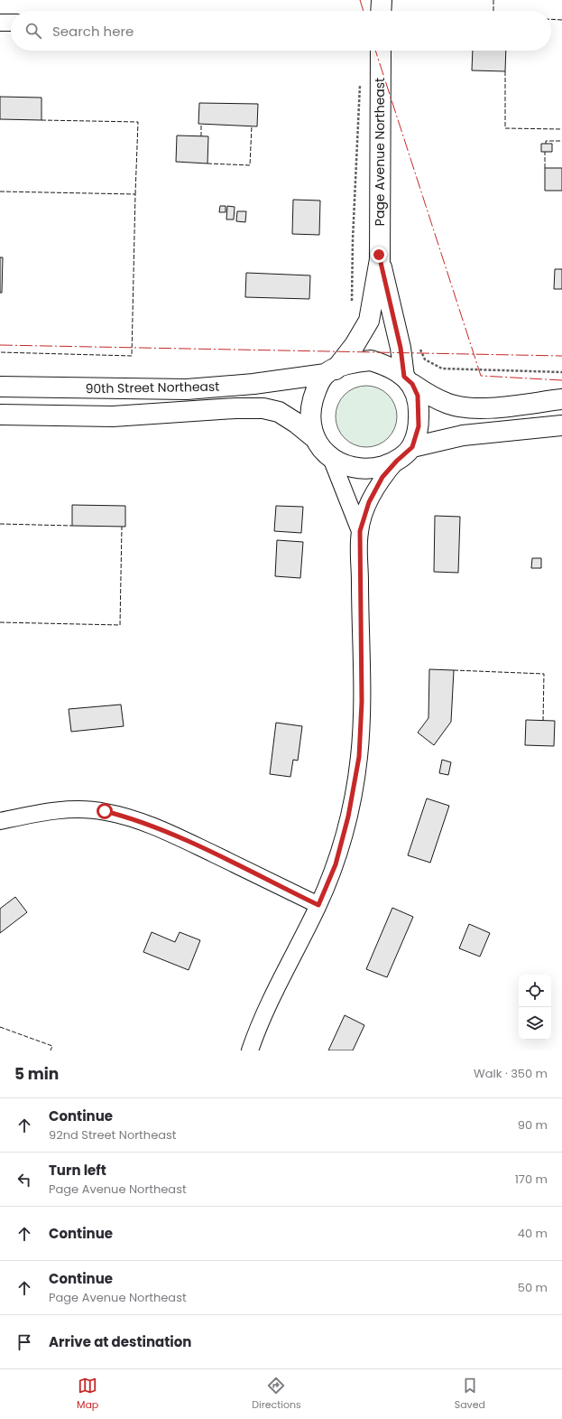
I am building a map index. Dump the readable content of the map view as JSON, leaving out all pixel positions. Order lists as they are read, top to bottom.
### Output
{
  "streets": {
    "main road": ["Page Avenue Northeast", "90th Street Northeast"]
  },
  "crossings": [
    ["Page Avenue Northeast", "90th Street Northeast"]
  ],
  "page": {
    "search": "Search here",
    "heading": ["5 min", "Walk · 350 m"],
    "list": [
      ["Continue", "92nd Street Northeast", "90 m"],
      ["Turn left", "Page Avenue Northeast", "170 m"],
      ["Continue", "40 m"],
      ["Continue", "Page Avenue Northeast", "50 m"],
      "Arrive at destination"
    ],
    "nav": ["Map", "Directions", "Saved"]
  }
}
